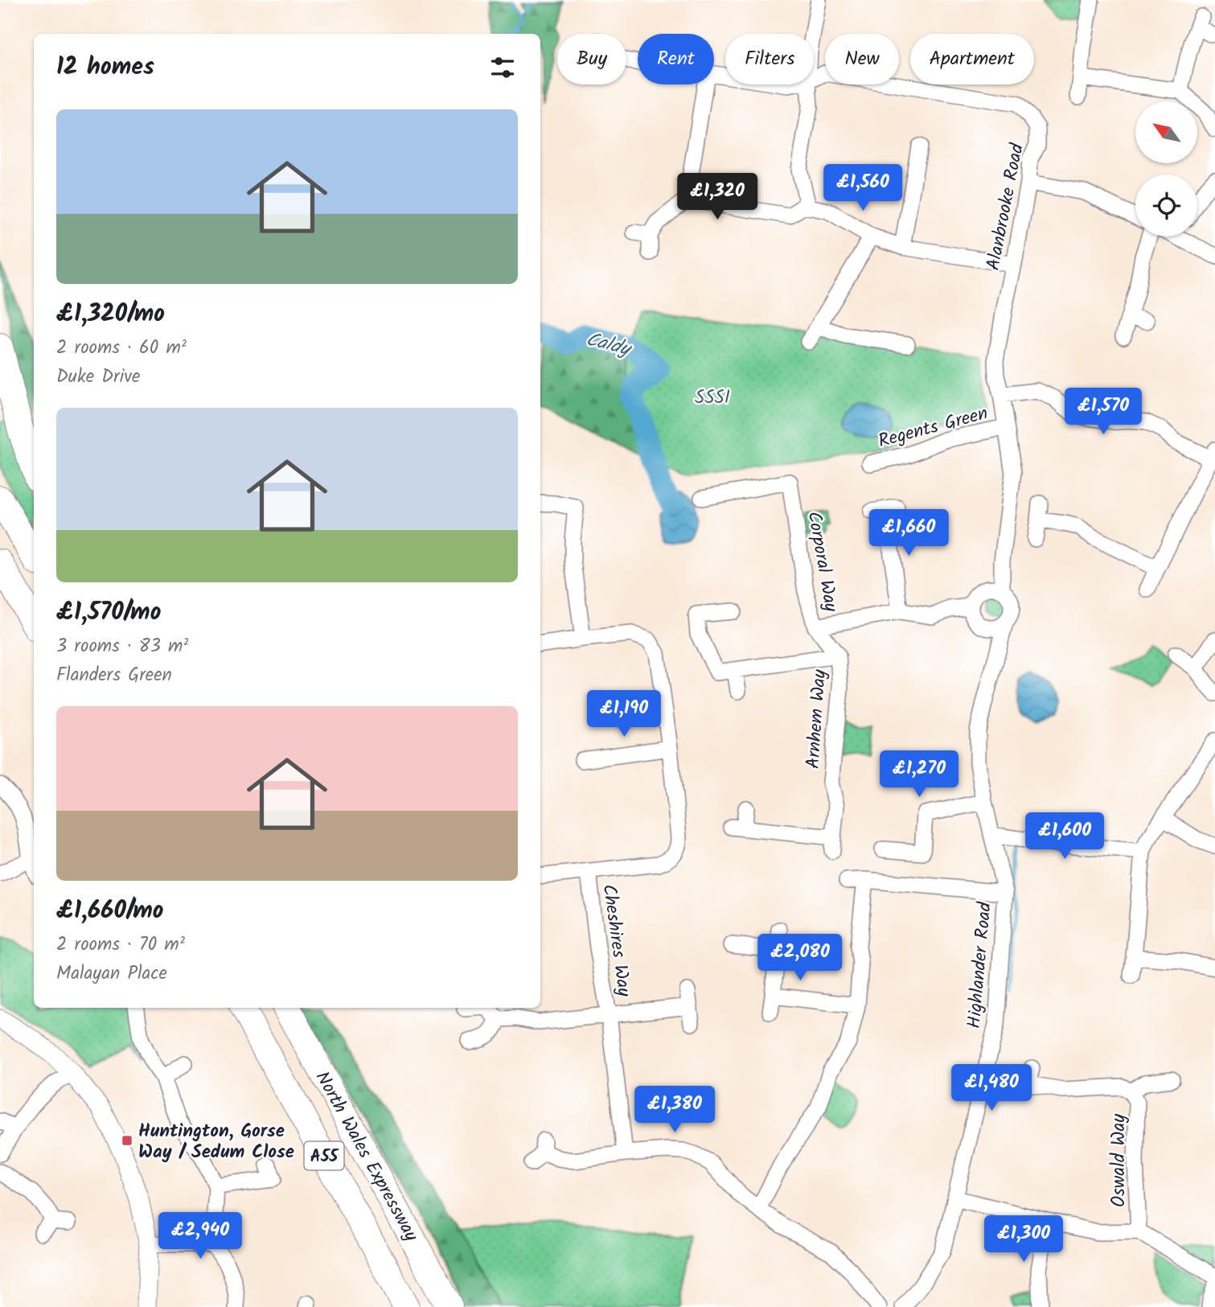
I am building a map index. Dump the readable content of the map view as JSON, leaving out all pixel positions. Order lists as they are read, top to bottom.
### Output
{
  "streets": {
    "highway": ["A55", "North Wales Expressway"],
    "street": [
      "Alanbrooke Road",
      "Regents Green",
      "Corporal Way",
      "Arnhem Way",
      "Cheshires Way",
      "Highlander Road",
      "Oswald Way"
    ]
  },
  "crossings": [
    ["Alanbrooke Road", "Regents Green"],
    ["Alanbrooke Road", "Highlander Road"],
    ["Corporal Way", "Arnhem Way"]
  ],
  "water": ["Caldy"],
  "parks": ["SSSI"],
  "places": {
    "transit": ["Huntington, Gorse Way / Sedum Close"]
  },
  "north": "top left",
  "page": {
    "chip": [
      "Buy",
      "Rent",
      "Filters",
      "New",
      "Apartment"
    ],
    "heading": "12 homes",
    "list": [
      {
        "name": "£1,320/mo",
        "note": "2 rooms · 60 m² · Duke Drive"
      },
      {
        "name": "£1,570/mo",
        "note": "3 rooms · 83 m² · Flanders Green"
      },
      {
        "name": "£1,660/mo",
        "note": "2 rooms · 70 m² · Malayan Place"
      }
    ],
    "price": [
      "£1,560",
      "£1,320",
      "£1,570",
      "£1,660",
      "£1,190",
      "£1,270",
      "£1,600",
      "£2,080",
      "£1,480",
      "£1,380",
      "£2,940",
      "£1,300"
    ]
  }
}
